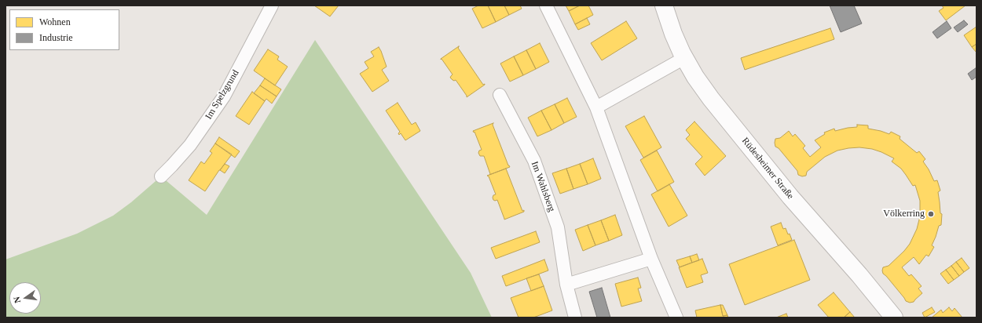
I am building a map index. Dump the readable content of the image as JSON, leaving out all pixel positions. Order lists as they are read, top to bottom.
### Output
{
  "streets": {
    "street": ["Im Spelzgrund", "Rüdesheimer Straße", "Im Wahlsberg"]
  },
  "places": ["Völkerring"],
  "legend": ["Wohnen", "Industrie"],
  "north": "left"
}
